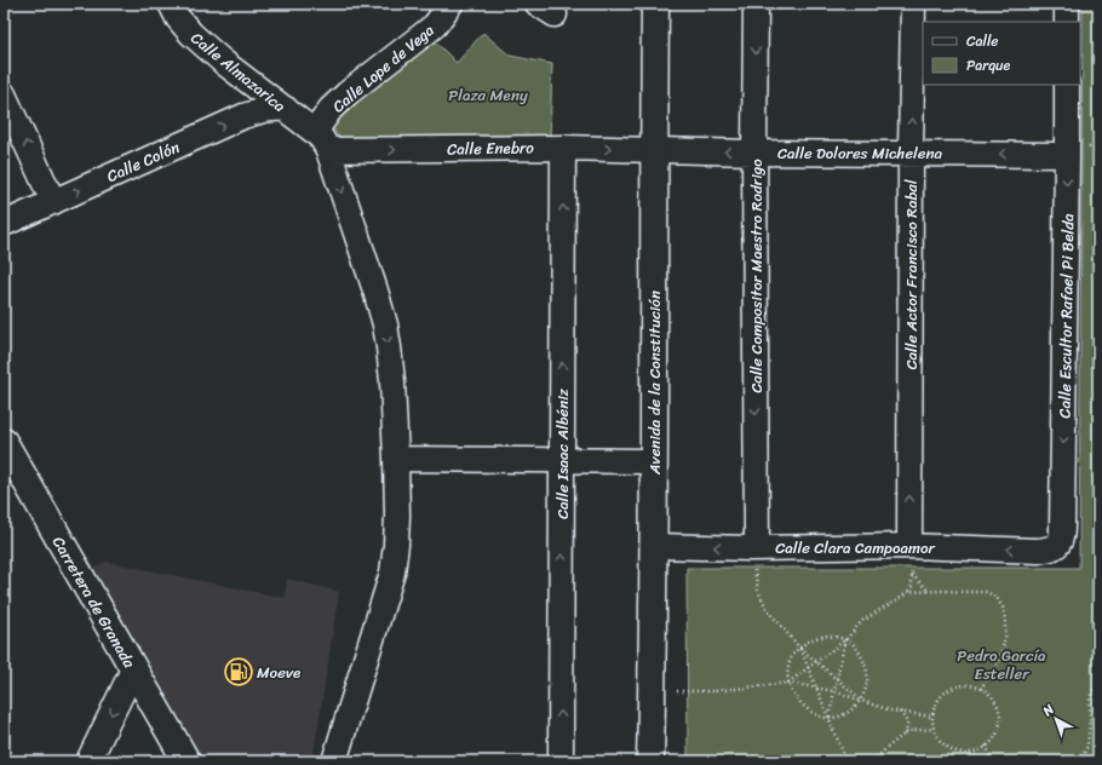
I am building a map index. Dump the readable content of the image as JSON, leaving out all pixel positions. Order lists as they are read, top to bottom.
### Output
{
  "streets": {
    "street": [
      "Calle Lope de Vega",
      "Calle Almazarica",
      "Calle Enebro",
      "Calle Dolores Michelena",
      "Calle Colón",
      "Calle Actor Francisco Rabal",
      "Calle Compositor Maestro Rodrigo",
      "Calle Escultor Rafael Pi Belda",
      "Avenida de la Constitución",
      "Calle Isaac Albéniz",
      "Calle Clara Campoamor",
      "Carretera de Granada"
    ]
  },
  "crossings": [
    ["Calle Lope de Vega", "Calle Almazarica"],
    ["Calle Lope de Vega", "Calle Enebro"],
    ["Calle Almazarica", "Calle Enebro"],
    ["Calle Almazarica", "Calle Colón"],
    ["Calle Enebro", "Calle Dolores Michelena"],
    ["Calle Enebro", "Avenida de la Constitución"],
    ["Calle Enebro", "Calle Isaac Albéniz"],
    ["Calle Dolores Michelena", "Calle Actor Francisco Rabal"],
    ["Calle Dolores Michelena", "Calle Compositor Maestro Rodrigo"],
    ["Calle Dolores Michelena", "Calle Escultor Rafael Pi Belda"],
    ["Calle Dolores Michelena", "Avenida de la Constitución"],
    ["Calle Actor Francisco Rabal", "Calle Clara Campoamor"],
    ["Calle Compositor Maestro Rodrigo", "Calle Clara Campoamor"],
    ["Calle Escultor Rafael Pi Belda", "Calle Clara Campoamor"],
    ["Avenida de la Constitución", "Calle Clara Campoamor"]
  ],
  "one_way": [
    "Calle Enebro",
    "Calle Dolores Michelena",
    "Calle Colón",
    "Calle Actor Francisco Rabal",
    "Calle Compositor Maestro Rodrigo",
    "Calle Escultor Rafael Pi Belda",
    "Calle Clara Campoamor"
  ],
  "parks": ["Plaza Meny", "Pedro García Esteller"],
  "places": {
    "fuel station": ["Moeve"]
  },
  "legend": ["Calle", "Parque"],
  "north": "top left"
}
